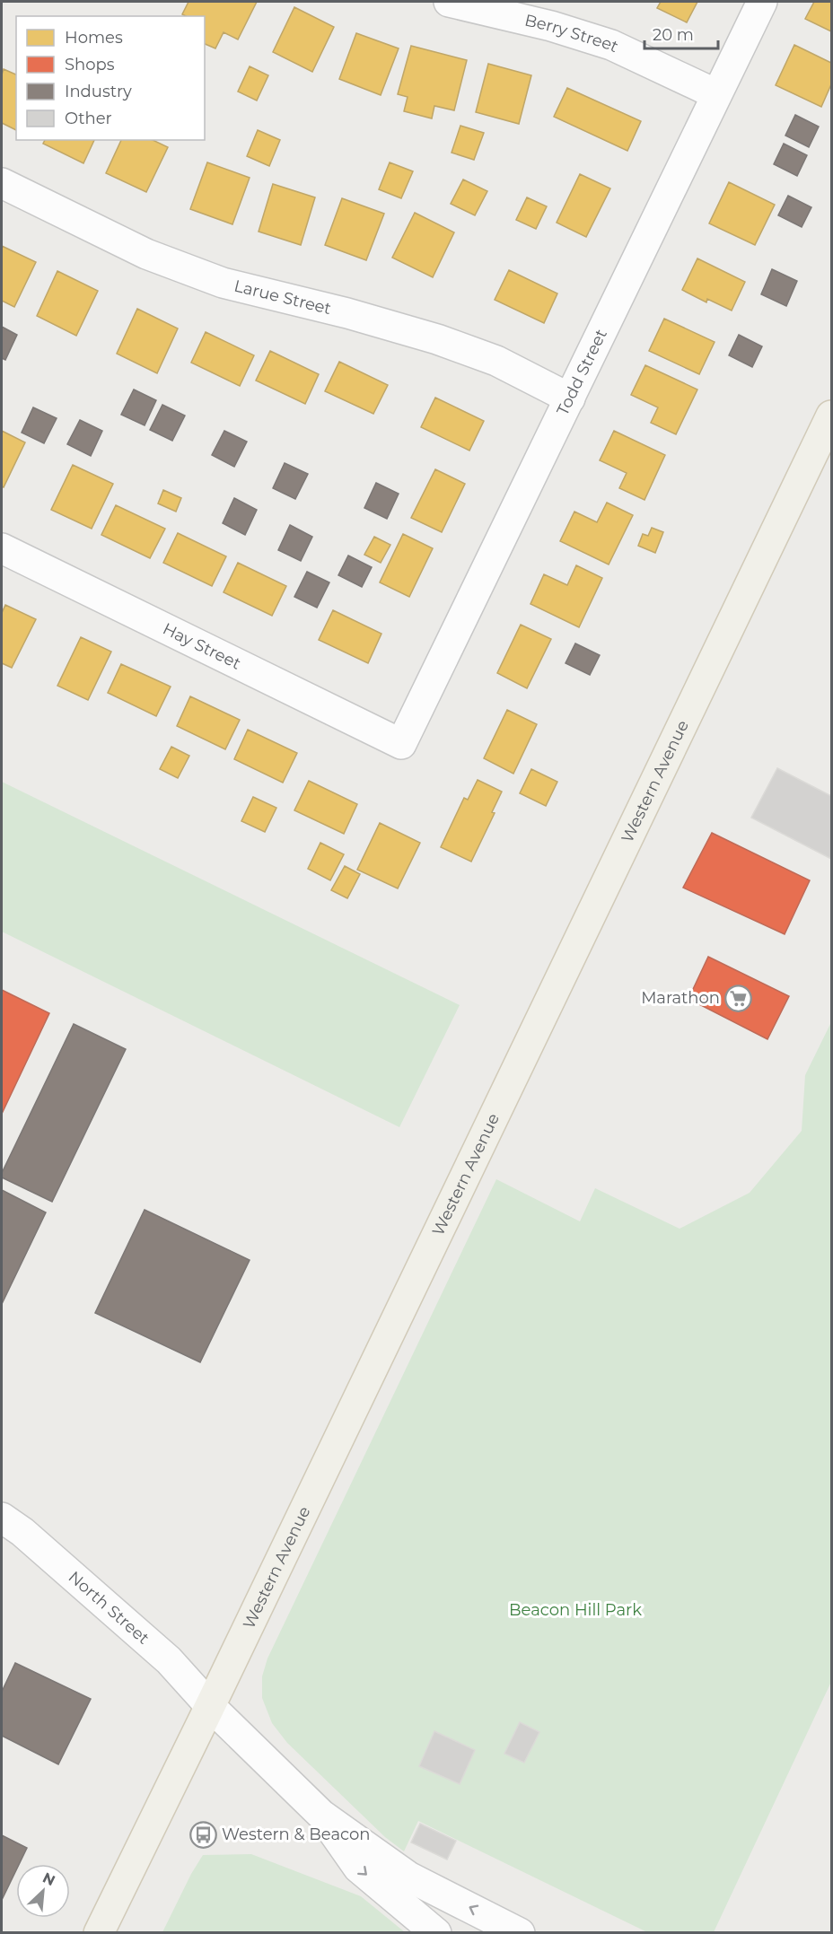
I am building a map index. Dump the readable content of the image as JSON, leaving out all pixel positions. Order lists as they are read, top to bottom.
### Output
{
  "streets": {
    "main road": ["Western Avenue"],
    "street": [
      "Berry Street",
      "Larue Street",
      "Todd Street",
      "Hay Street",
      "North Street"
    ]
  },
  "crossings": [
    ["Berry Street", "Todd Street"],
    ["Larue Street", "Todd Street"],
    ["Todd Street", "Hay Street"],
    ["Western Avenue", "North Street"]
  ],
  "parks": ["Beacon Hill Park"],
  "places": {
    "supermarket": ["Marathon"],
    "bus stop": ["Western & Beacon"]
  },
  "legend": [
    "Homes",
    "Shops",
    "Industry",
    "Other"
  ],
  "scale_bar": "20 m",
  "north": "top right"
}
